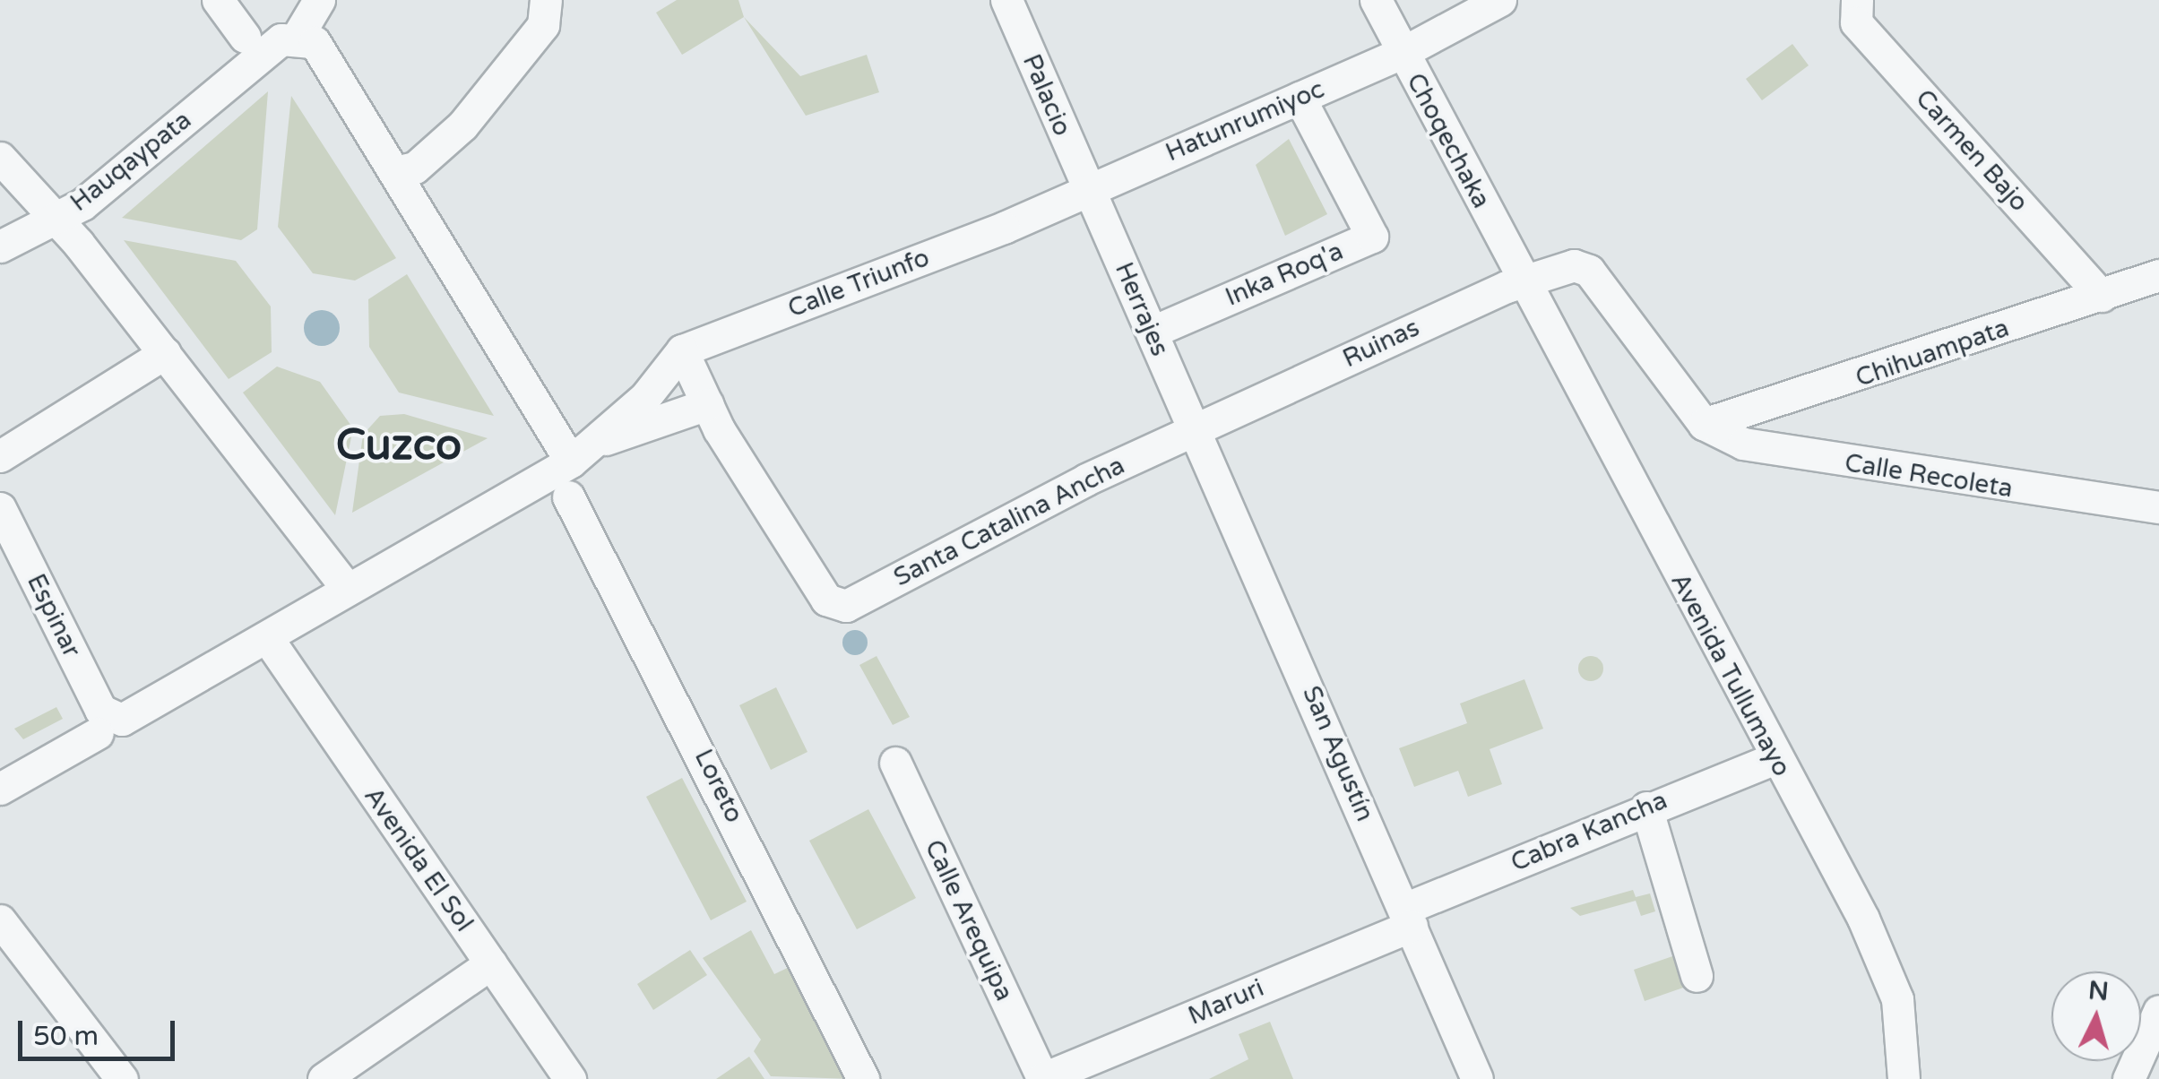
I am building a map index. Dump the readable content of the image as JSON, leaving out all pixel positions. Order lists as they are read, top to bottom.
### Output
{
  "streets": {
    "street": [
      "Palacio",
      "Hatunrumiyoc",
      "Choqechaka",
      "Carmen Bajo",
      "Hauqaypata",
      "Inka Roq'a",
      "Calle Triunfo",
      "Herrajes",
      "Ruinas",
      "Chihuampata",
      "Calle Recoleta",
      "Santa Catalina Ancha",
      "Espinar",
      "Avenida Tullumayo",
      "San Agustín",
      "Loreto",
      "Cabra Kancha",
      "Avenida El Sol",
      "Calle Arequipa",
      "Maruri"
    ]
  },
  "crossings": [
    ["Palacio", "Hatunrumiyoc"],
    ["Palacio", "Calle Triunfo"],
    ["Palacio", "Herrajes"],
    ["Hatunrumiyoc", "Choqechaka"],
    ["Hatunrumiyoc", "Inka Roq'a"],
    ["Hatunrumiyoc", "Calle Triunfo"],
    ["Hatunrumiyoc", "Herrajes"],
    ["Choqechaka", "Ruinas"],
    ["Choqechaka", "Avenida Tullumayo"],
    ["Carmen Bajo", "Chihuampata"],
    ["Inka Roq'a", "Herrajes"],
    ["Calle Triunfo", "Herrajes"],
    ["Herrajes", "Ruinas"],
    ["Herrajes", "Santa Catalina Ancha"],
    ["Herrajes", "San Agustín"],
    ["Ruinas", "Chihuampata"],
    ["Ruinas", "Calle Recoleta"],
    ["Ruinas", "Santa Catalina Ancha"],
    ["Ruinas", "Avenida Tullumayo"],
    ["Ruinas", "San Agustín"],
    ["Chihuampata", "Calle Recoleta"],
    ["Santa Catalina Ancha", "San Agustín"],
    ["Avenida Tullumayo", "Cabra Kancha"],
    ["San Agustín", "Cabra Kancha"],
    ["San Agustín", "Maruri"],
    ["Cabra Kancha", "Maruri"],
    ["Calle Arequipa", "Maruri"]
  ],
  "districts": ["Cuzco"],
  "scale_bar": "50 m",
  "north": "top"
}
